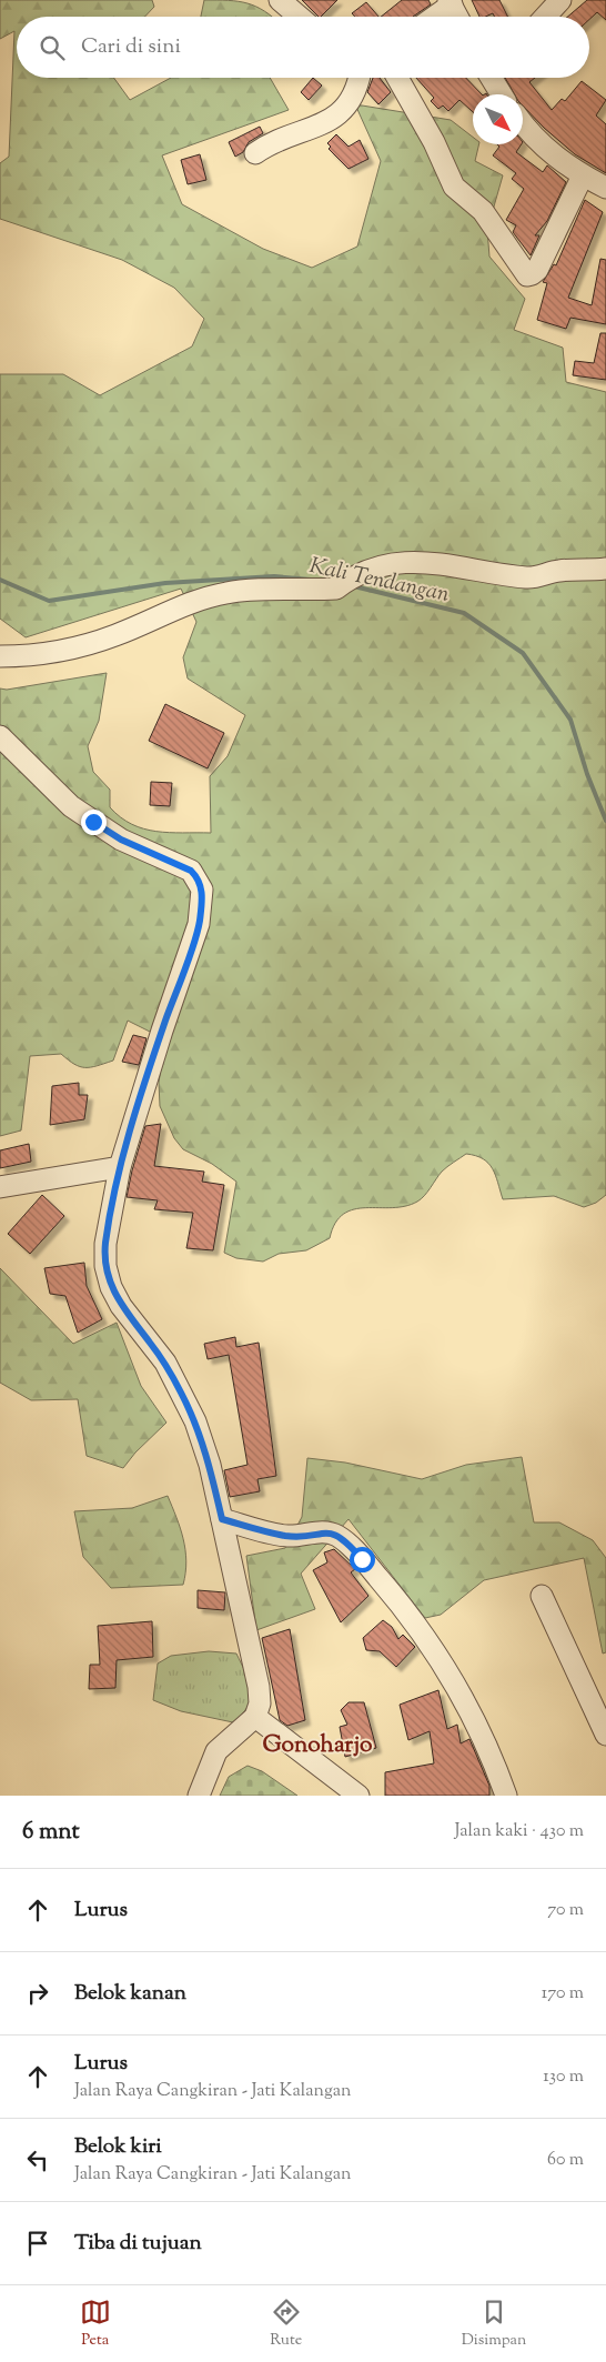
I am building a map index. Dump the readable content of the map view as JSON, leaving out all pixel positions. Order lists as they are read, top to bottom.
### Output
{
  "districts": ["Gonoharjo"],
  "water": ["Kali Tendangan"],
  "north": "bottom right",
  "page": {
    "search": "Cari di sini",
    "heading": ["6 mnt", "Jalan kaki · 430 m"],
    "list": [
      ["Lurus", "70 m"],
      ["Belok kanan", "170 m"],
      ["Lurus", "Jalan Raya Cangkiran - Jati Kalangan", "130 m"],
      ["Belok kiri", "Jalan Raya Cangkiran - Jati Kalangan", "60 m"],
      "Tiba di tujuan"
    ],
    "nav": ["Peta", "Rute", "Disimpan"]
  }
}
